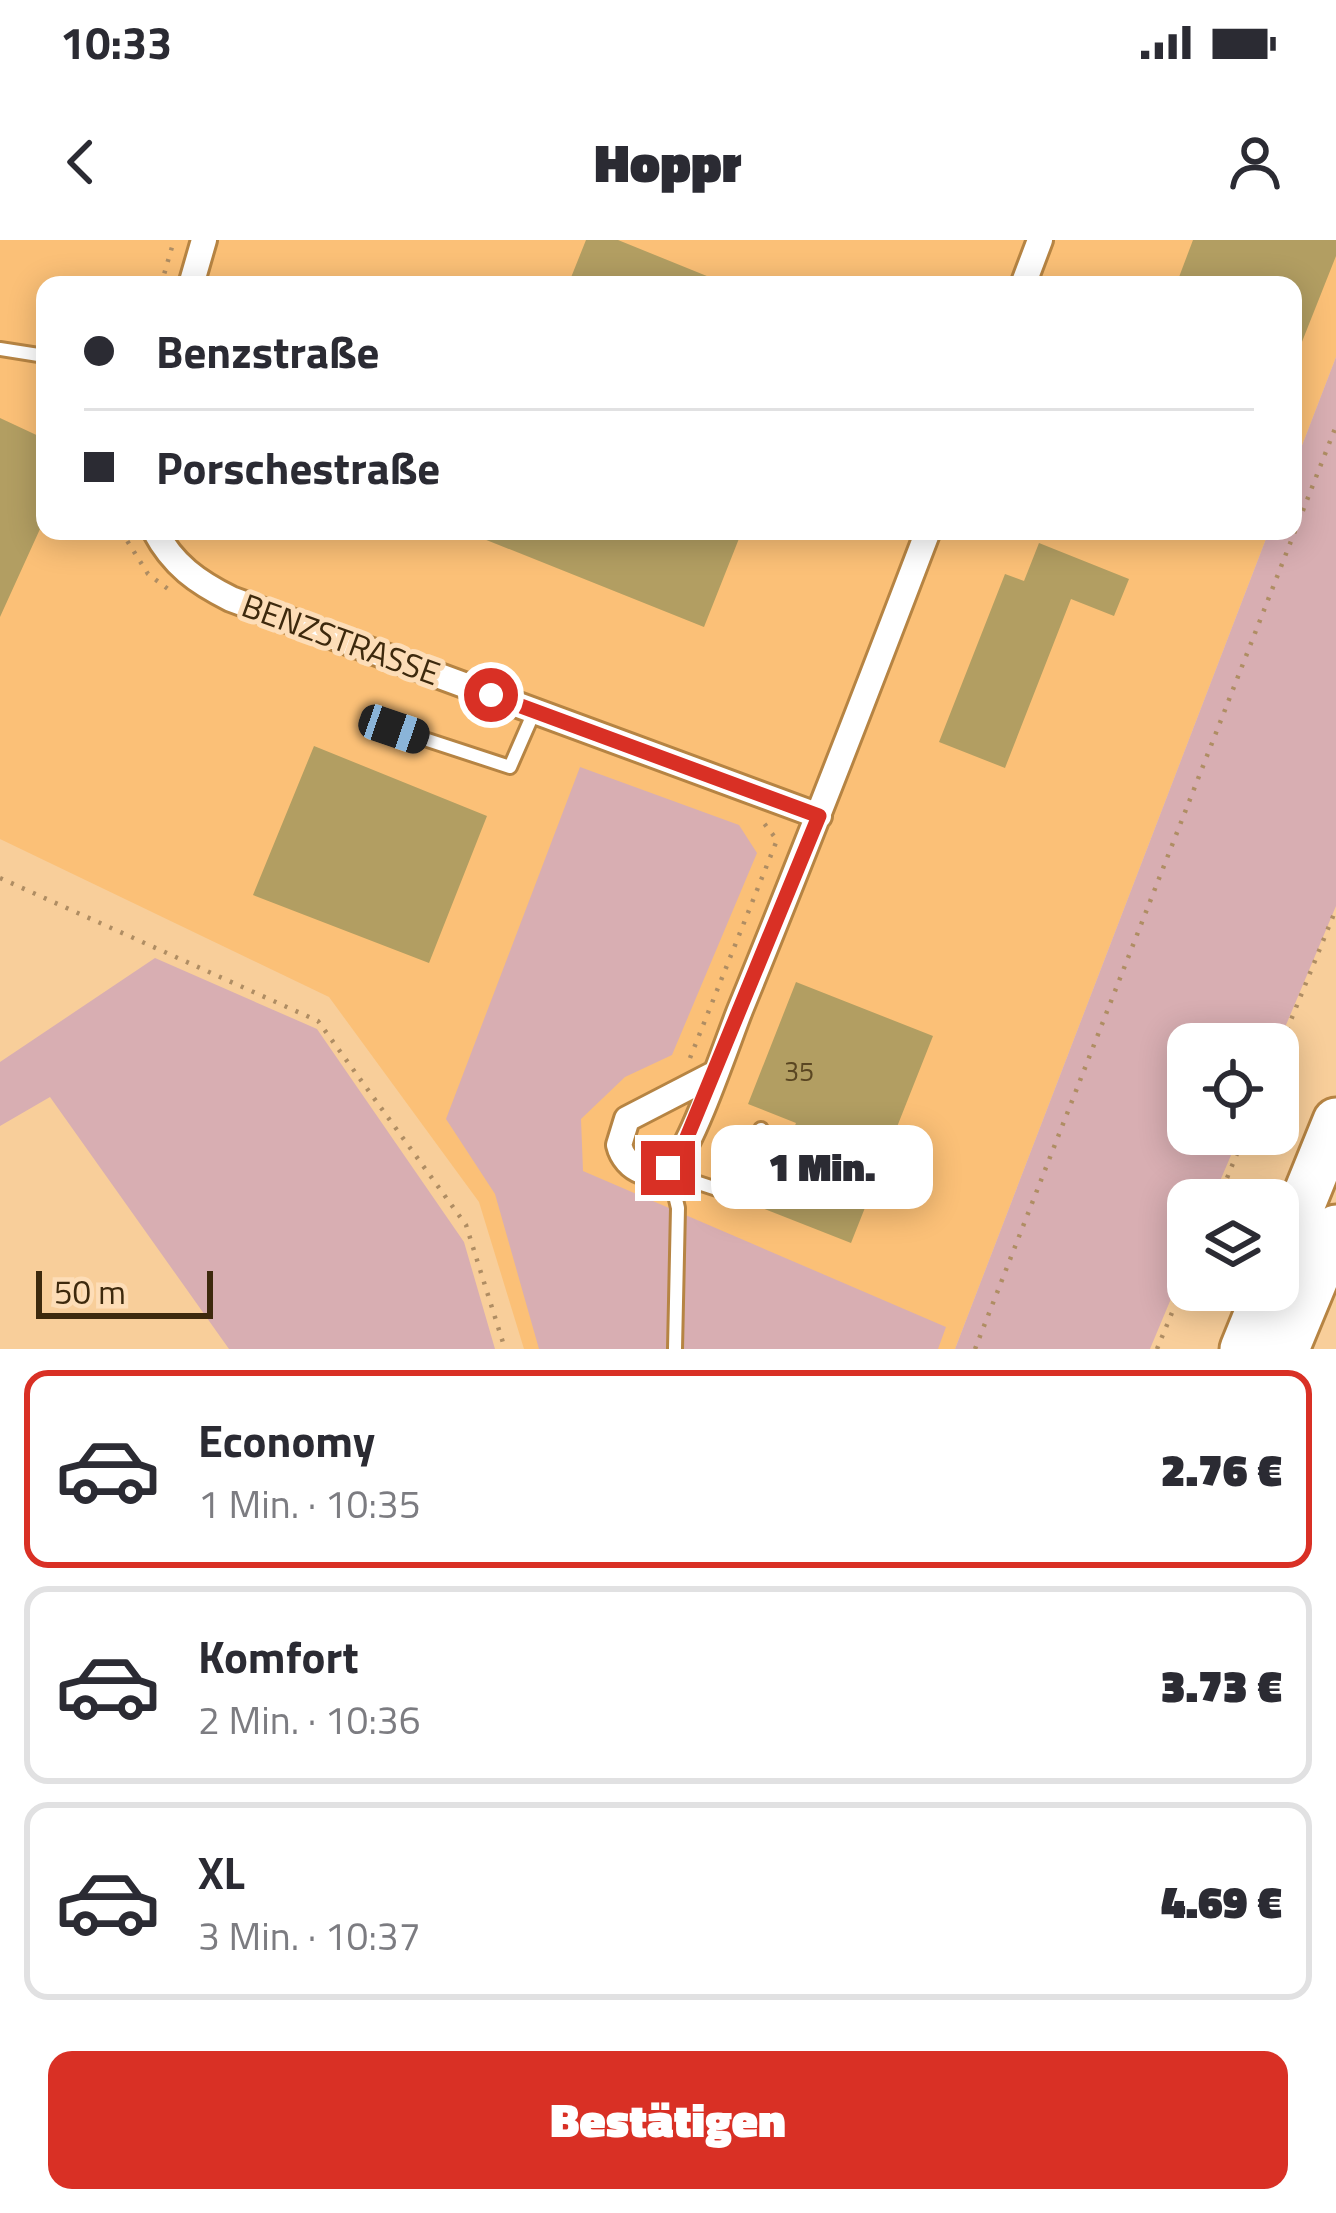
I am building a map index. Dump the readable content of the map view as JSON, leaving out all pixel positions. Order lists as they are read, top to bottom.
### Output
{
  "streets": {
    "street": ["BENZSTRASSE"]
  },
  "house_numbers": ["35"],
  "scale_bar": "50 m",
  "page": {
    "status": "10:33",
    "header": "Hoppr",
    "banner": ["Benzstraße", "Porschestraße"],
    "bubble": "1 Min.",
    "scale": "50 m",
    "list": [
      {
        "name": "Economy",
        "note": "1 Min. · 10:35",
        "value": "2.76 €"
      },
      {
        "name": "Komfort",
        "note": "2 Min. · 10:36",
        "value": "3.73 €"
      },
      {
        "name": "XL",
        "note": "3 Min. · 10:37",
        "value": "4.69 €"
      }
    ],
    "buttons": "Bestätigen"
  }
}
